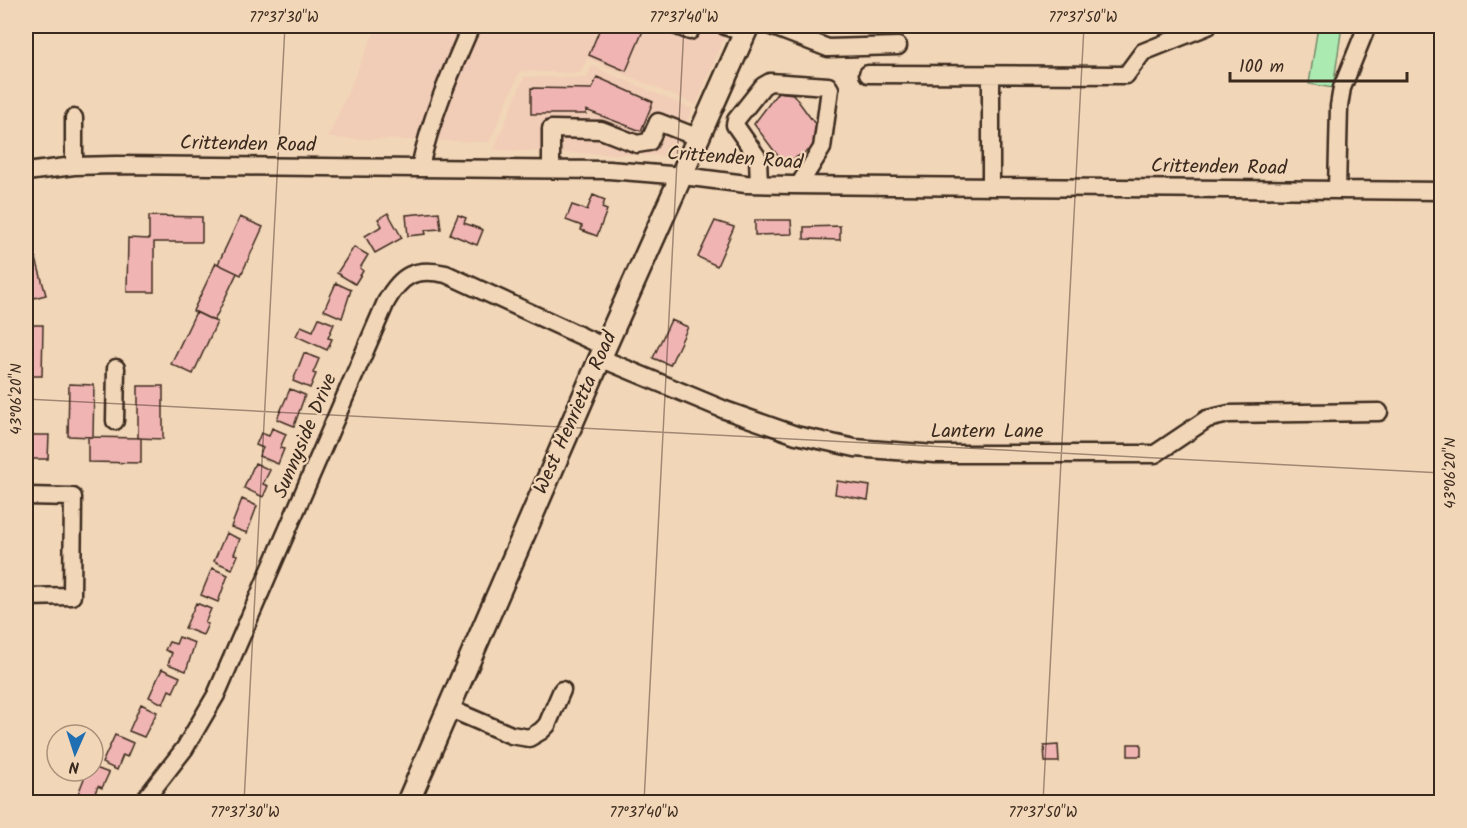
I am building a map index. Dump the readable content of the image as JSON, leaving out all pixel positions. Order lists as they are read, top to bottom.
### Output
{
  "streets": {
    "main road": ["West Henrietta Road"],
    "street": ["Crittenden Road", "Lantern Lane", "Sunnyside Drive"]
  },
  "crossings": [
    ["Crittenden Road", "West Henrietta Road"],
    ["West Henrietta Road", "Lantern Lane"],
    ["West Henrietta Road", "Sunnyside Drive"],
    ["Lantern Lane", "Sunnyside Drive"]
  ],
  "scale_bar": "100 m",
  "north": "bottom",
  "coordinates": [
    "77°37'30\"W",
    "77°37'40\"W",
    "77°37'50\"W",
    "43°06'20\"N"
  ]
}
